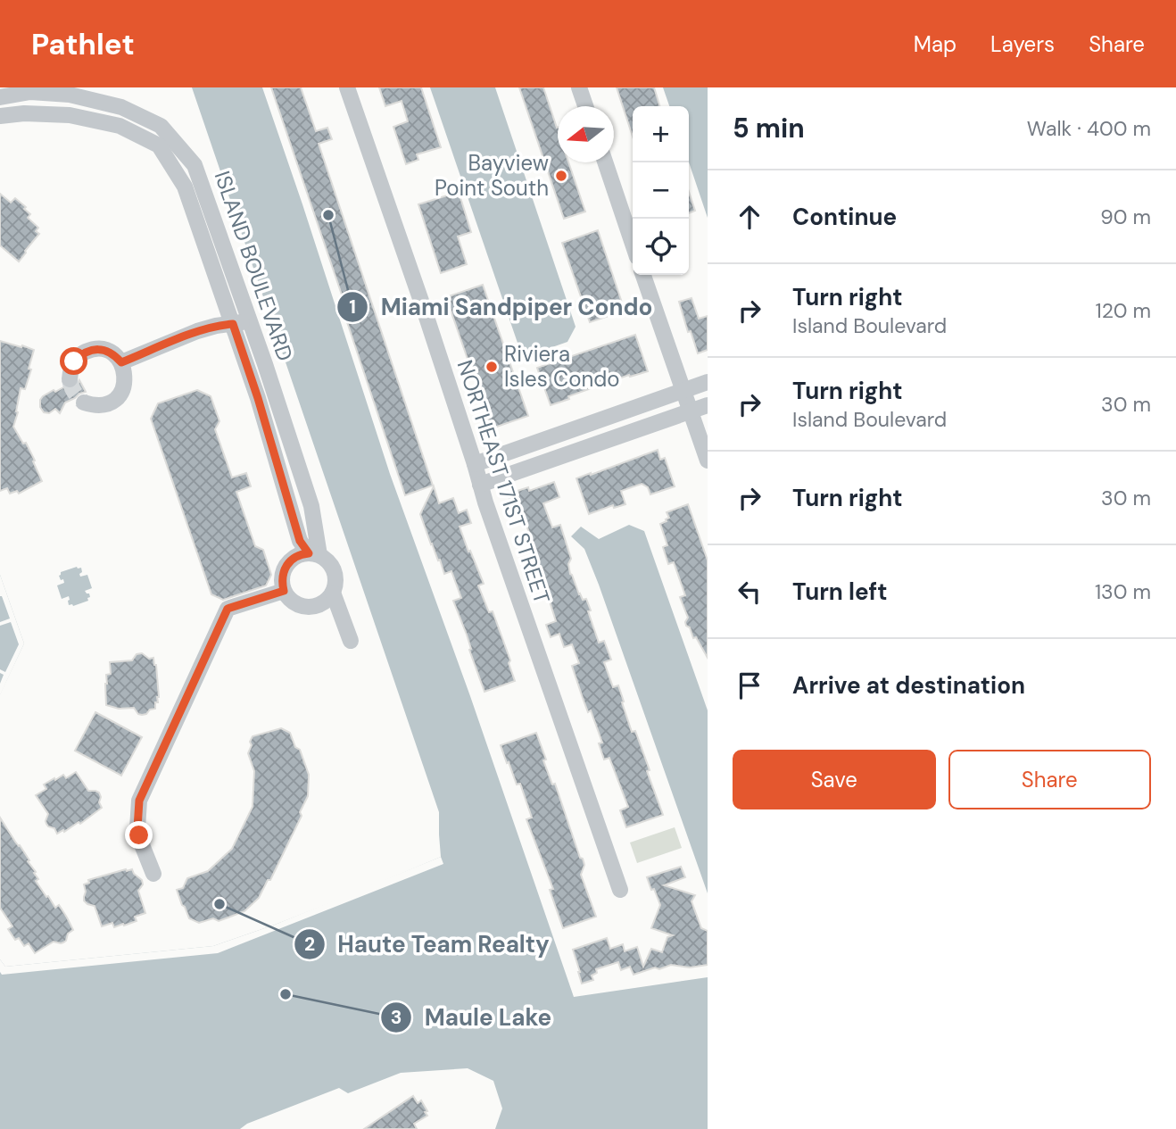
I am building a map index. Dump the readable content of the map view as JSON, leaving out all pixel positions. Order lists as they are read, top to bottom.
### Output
{
  "streets": {
    "street": ["ISLAND BOULEVARD", "NORTHEAST 171ST STREET"]
  },
  "places": [
    "Bayview Point South",
    "Miami Sandpiper Condo",
    "Riviera Isles Condo",
    "Haute Team Realty",
    "Maule Lake"
  ],
  "north": "left",
  "page": {
    "header": "Pathlet",
    "nav": ["Map", "Layers", "Share"],
    "heading": ["5 min", "Walk · 400 m"],
    "map_buttons": ["+", "−"],
    "list": [
      ["Continue", "90 m"],
      ["Turn right", "Island Boulevard", "120 m"],
      ["Turn right", "Island Boulevard", "30 m"],
      ["Turn right", "30 m"],
      ["Turn left", "130 m"],
      "Arrive at destination"
    ],
    "buttons": ["Save", "Share"]
  }
}
